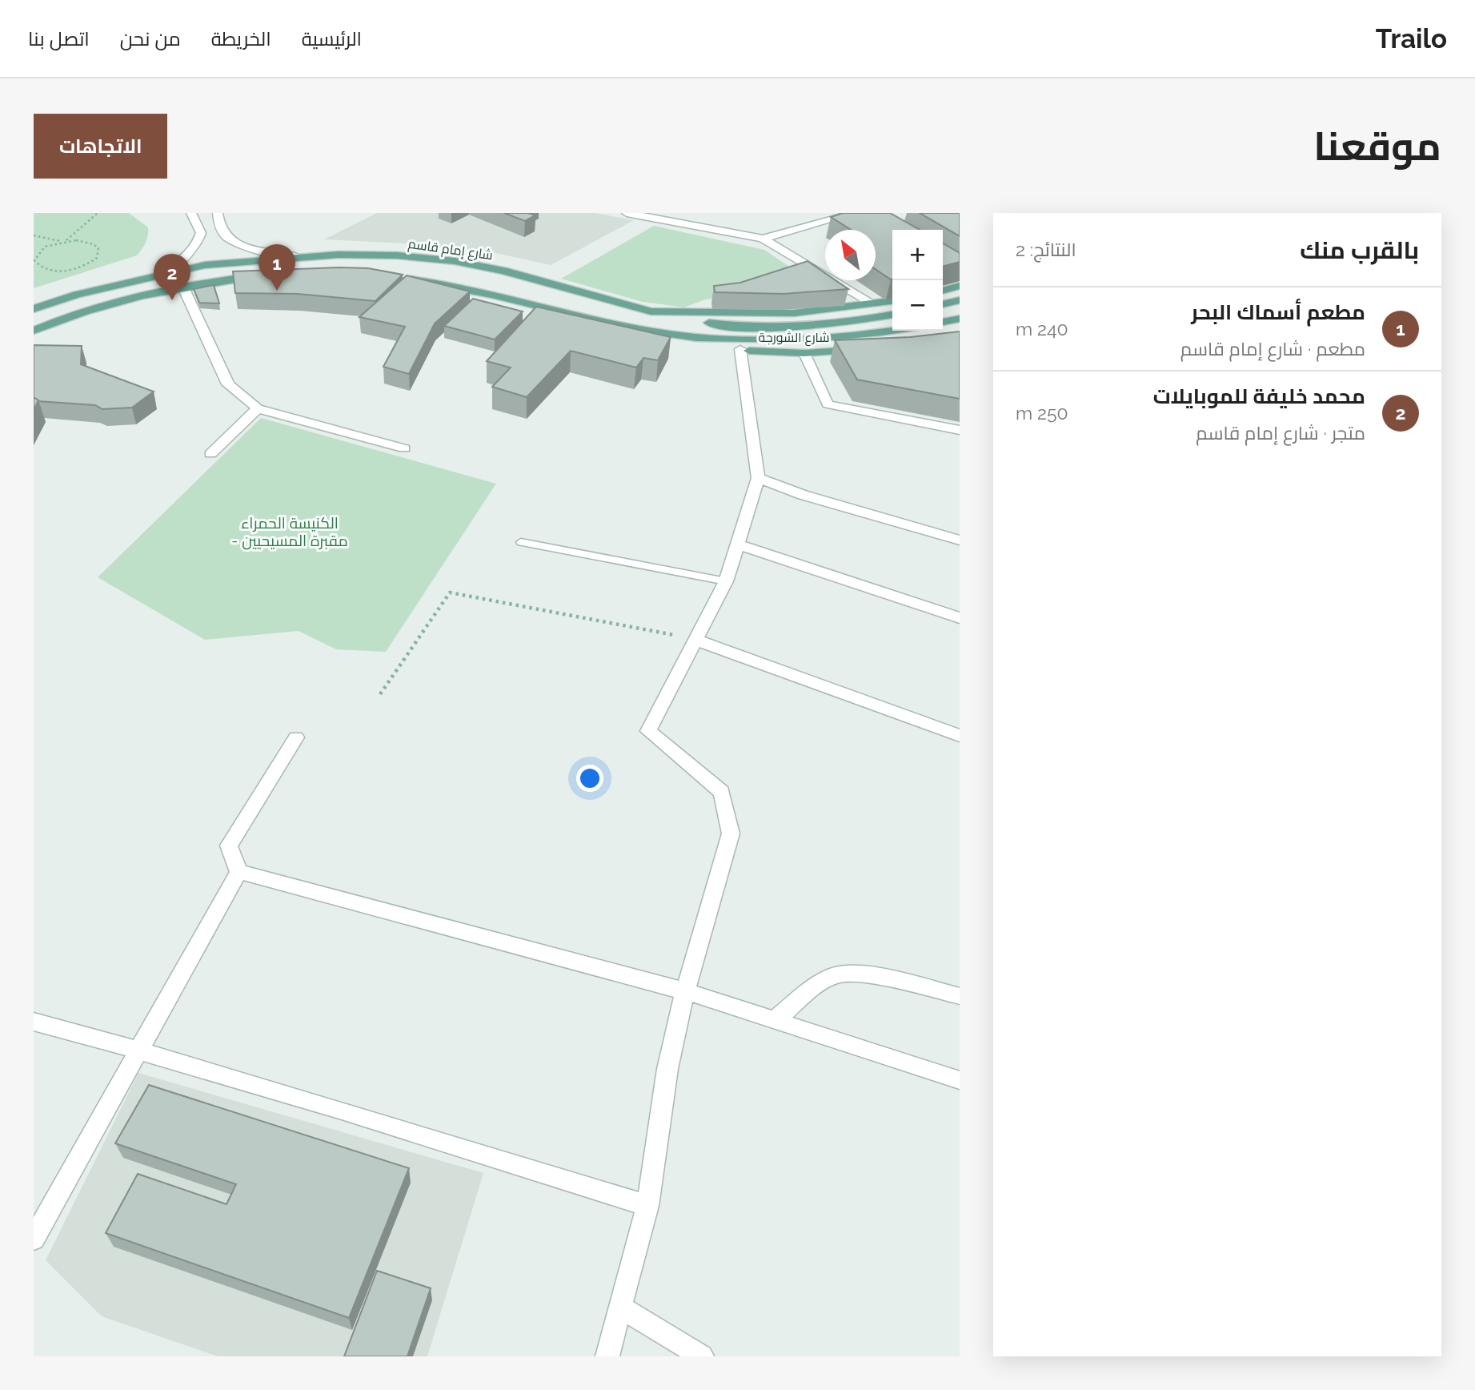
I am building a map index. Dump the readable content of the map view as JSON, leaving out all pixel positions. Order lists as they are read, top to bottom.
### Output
{
  "streets": {
    "main road": ["شارع إمام قاسم", "شارع الشورجة"]
  },
  "parks": ["الكنيسة الحمراء - مقبرة المسيحيين"],
  "north": "top left",
  "page": {
    "header": "Trailo",
    "nav": [
      "الرئيسية",
      "الخريطة",
      "من نحن",
      "اتصل بنا"
    ],
    "title": "موقعنا",
    "buttons": "الاتجاهات",
    "heading": ["بالقرب منك", "النتائج: 2"],
    "map_buttons": ["+", "−"],
    "pins": ["1", "2"],
    "list": [
      {
        "mark": "1",
        "name": "مطعم أسماك البحر",
        "note": "مطعم · شارع إمام قاسم",
        "value": "240 m"
      },
      {
        "mark": "2",
        "name": "محمد خليفة للموبايلات",
        "note": "متجر · شارع إمام قاسم",
        "value": "250 m"
      }
    ]
  }
}
